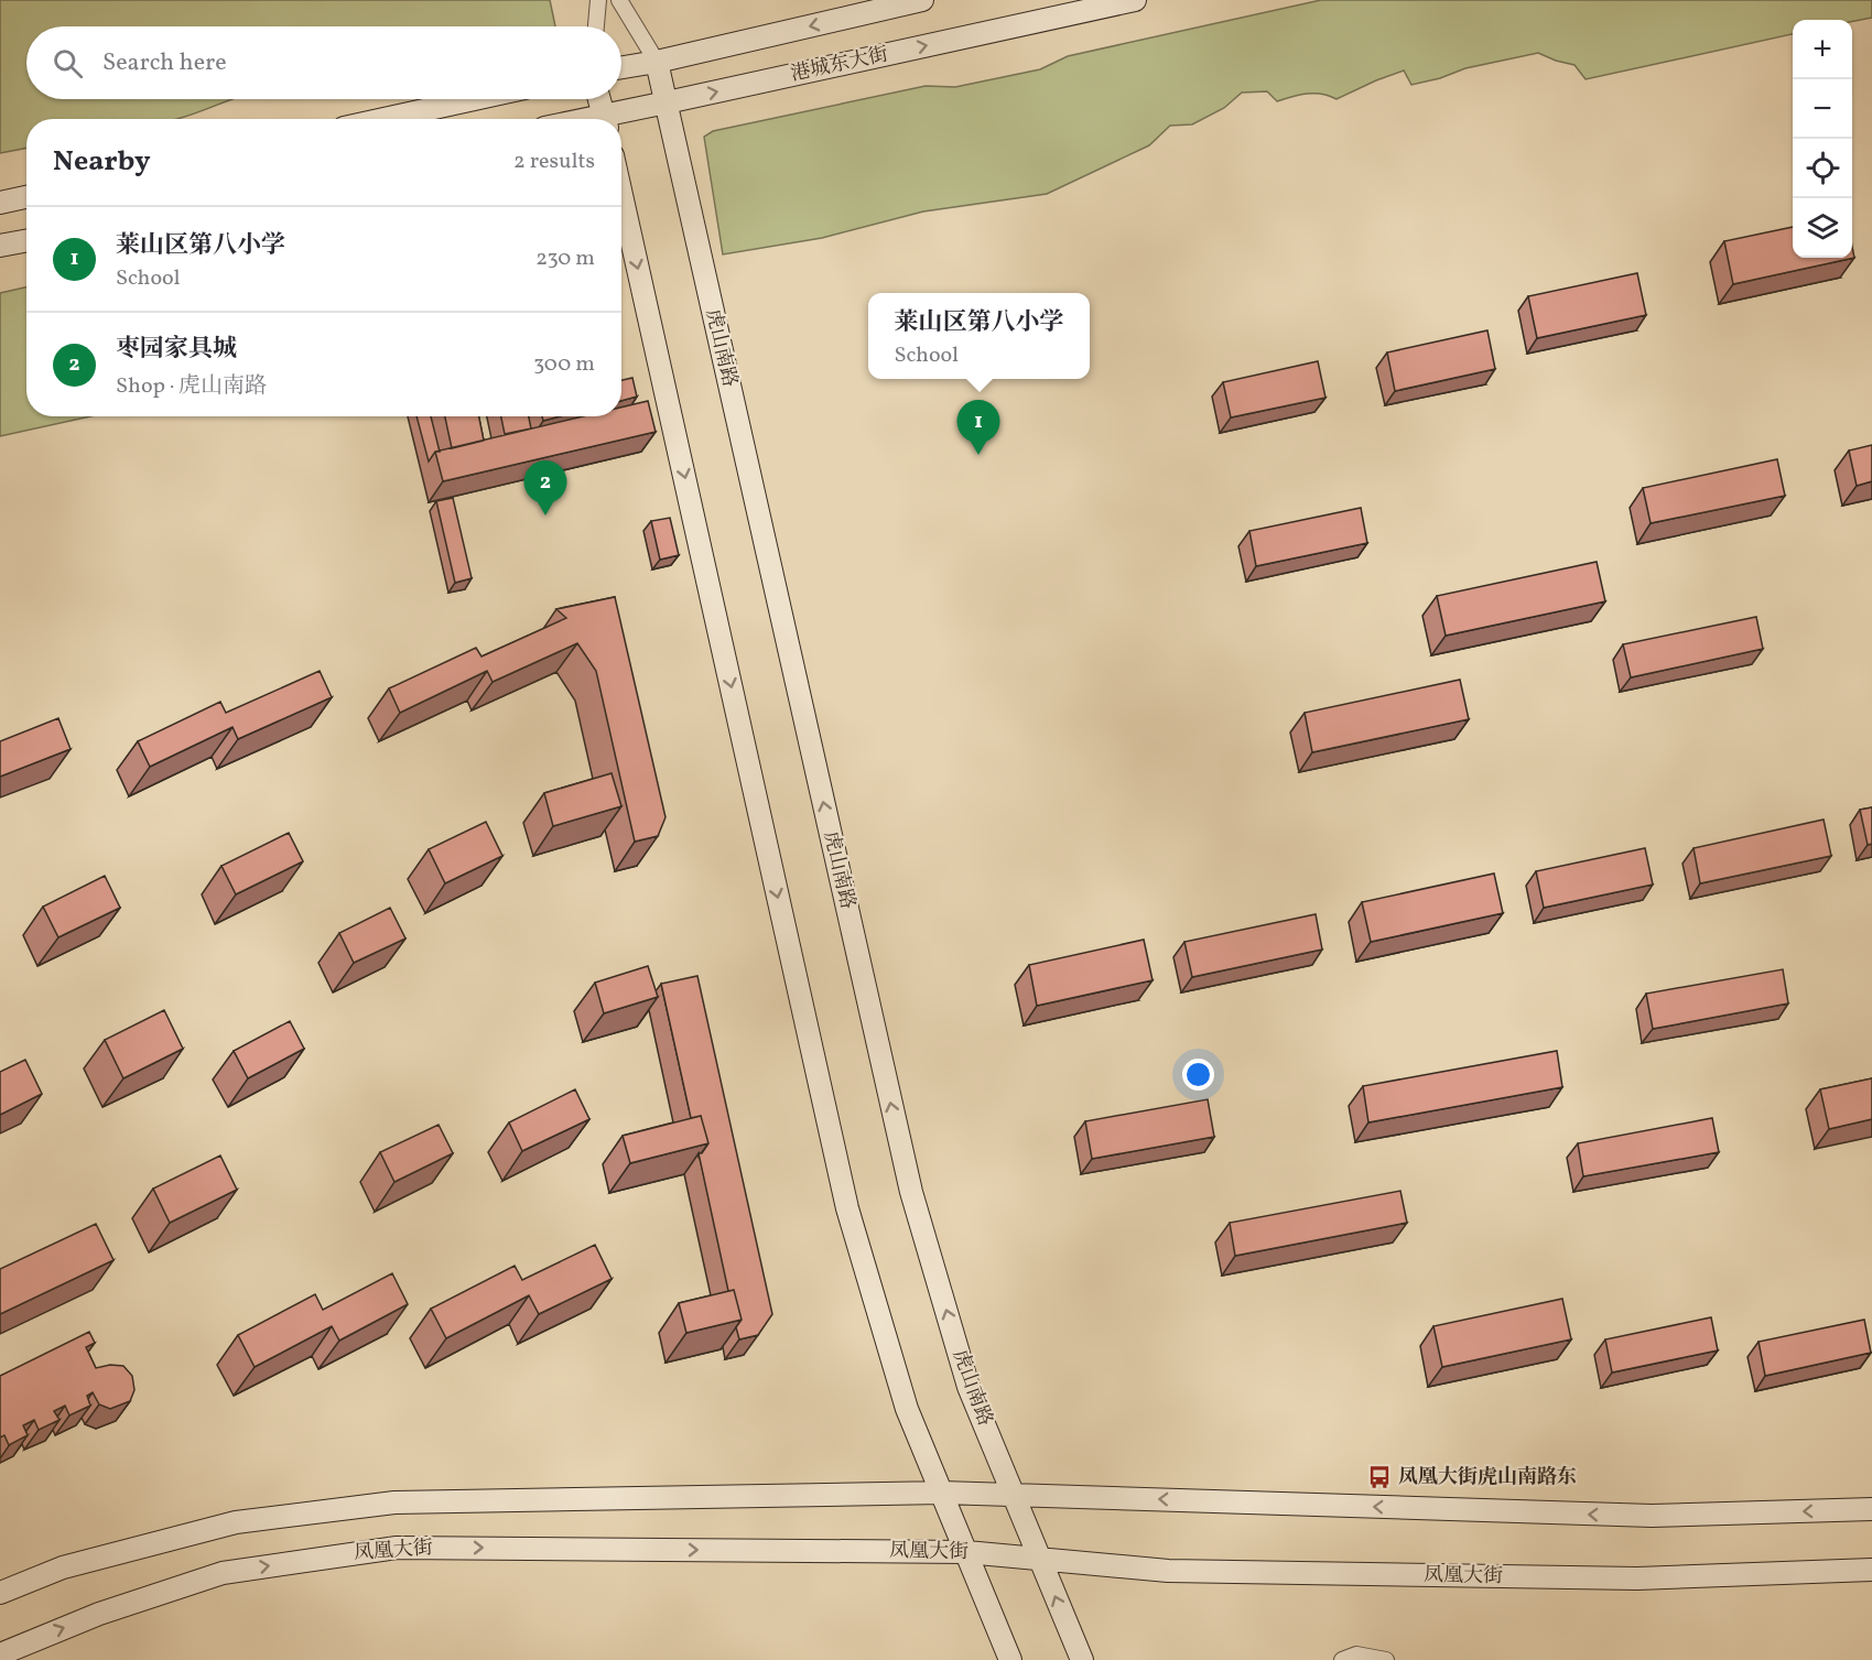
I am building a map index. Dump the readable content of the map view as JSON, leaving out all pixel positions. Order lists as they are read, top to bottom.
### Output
{
  "streets": {
    "main road": ["港城东大街", "虎山南路", "凤凰大街"]
  },
  "crossings": [
    ["港城东大街", "虎山南路"],
    ["虎山南路", "凤凰大街"]
  ],
  "places": {
    "bus stop": ["凤凰大街虎山南路东"]
  },
  "page": {
    "map_buttons": ["+", "−"],
    "search": "Search here",
    "heading": ["Nearby", "2 results"],
    "list": [
      {
        "mark": "1",
        "name": "莱山区第八小学",
        "note": "School",
        "value": "230 m"
      },
      {
        "mark": "2",
        "name": "枣园家具城",
        "note": "Shop · 虎山南路",
        "value": "300 m"
      }
    ],
    "popup": ["莱山区第八小学", "School"],
    "pins": ["1", "2"]
  }
}
